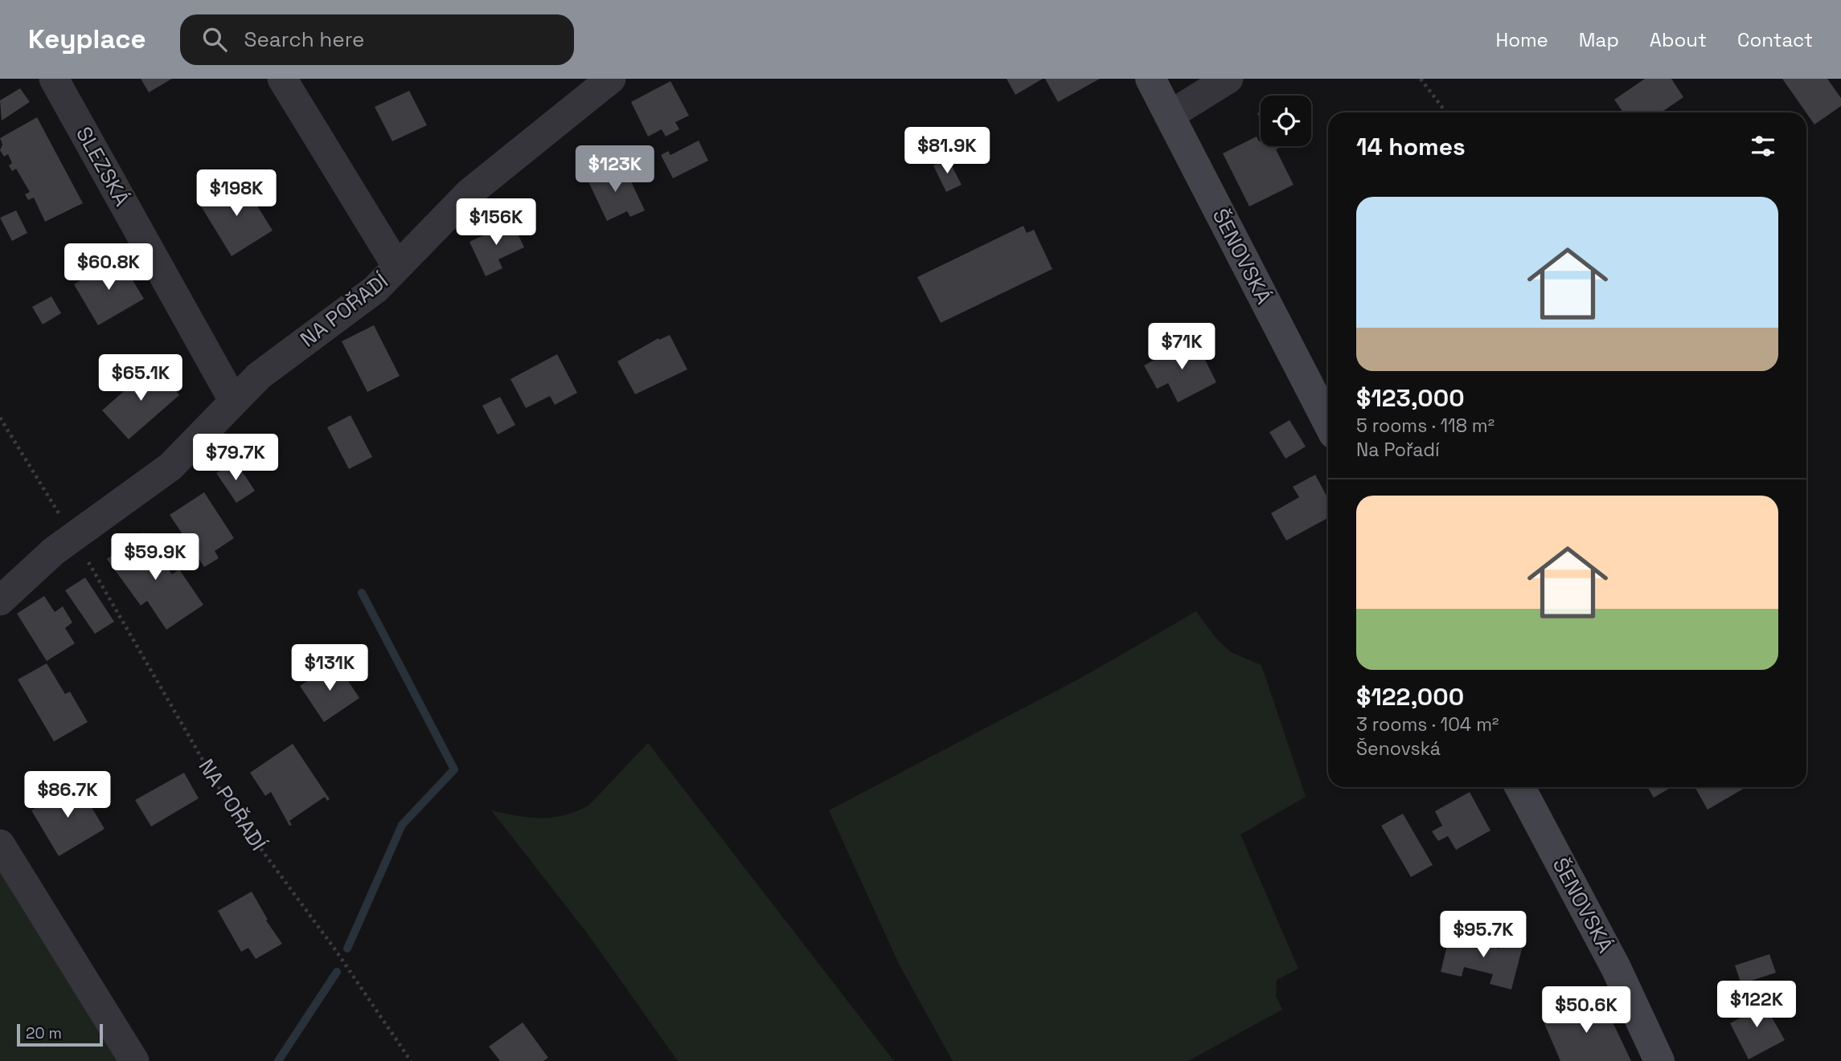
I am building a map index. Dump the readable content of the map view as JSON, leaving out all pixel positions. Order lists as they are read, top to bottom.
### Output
{
  "streets": {
    "main road": ["ŠENOVSKÁ"],
    "street": ["SLEZSKÁ", "NA POŘADÍ"]
  },
  "crossings": [
    ["SLEZSKÁ", "NA POŘADÍ"]
  ],
  "scale_bar": "20 m",
  "page": {
    "header": "Keyplace",
    "search": "Search here",
    "nav": [
      "Home",
      "Map",
      "About",
      "Contact"
    ],
    "heading": "14 homes",
    "price": [
      "$81.9K",
      "$123K",
      "$198K",
      "$156K",
      "$60.8K",
      "$71K",
      "$65.1K",
      "$79.7K",
      "$59.9K",
      "$131K",
      "$86.7K",
      "$95.7K",
      "$122K",
      "$50.6K"
    ],
    "list": [
      {
        "name": "$123,000",
        "note": "5 rooms · 118 m² · Na Pořadí"
      },
      {
        "name": "$122,000",
        "note": "3 rooms · 104 m² · Šenovská"
      }
    ],
    "scale": "20 m"
  }
}
